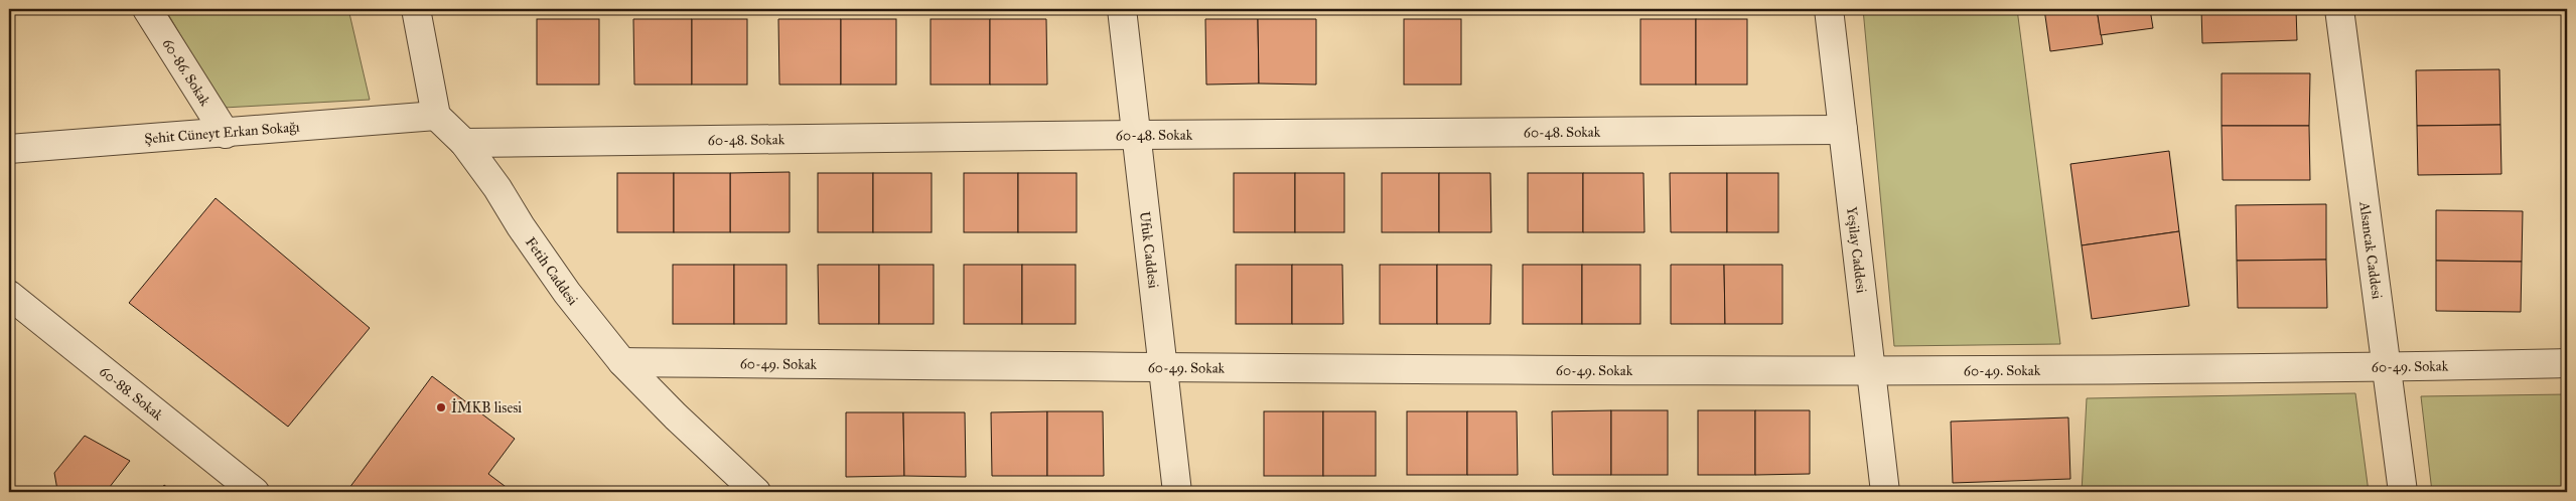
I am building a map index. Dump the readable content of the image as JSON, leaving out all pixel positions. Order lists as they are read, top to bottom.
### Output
{
  "streets": {
    "street": [
      "60-86. Sokak",
      "60-48. Sokak",
      "Şehit Cüneyt Erkan Sokağı",
      "Ufuk Caddesi",
      "Yeşilay Caddesi",
      "Alsancak Caddesi",
      "Fetih Caddesi",
      "60-49. Sokak",
      "60-88. Sokak"
    ]
  },
  "crossings": [
    ["60-86. Sokak", "Şehit Cüneyt Erkan Sokağı"],
    ["60-48. Sokak", "Ufuk Caddesi"],
    ["60-48. Sokak", "Yeşilay Caddesi"],
    ["60-48. Sokak", "Fetih Caddesi"],
    ["Şehit Cüneyt Erkan Sokağı", "Fetih Caddesi"],
    ["Ufuk Caddesi", "60-49. Sokak"],
    ["Yeşilay Caddesi", "60-49. Sokak"],
    ["Alsancak Caddesi", "60-49. Sokak"],
    ["Fetih Caddesi", "60-49. Sokak"]
  ],
  "places": ["İMKB lisesi"]
}
